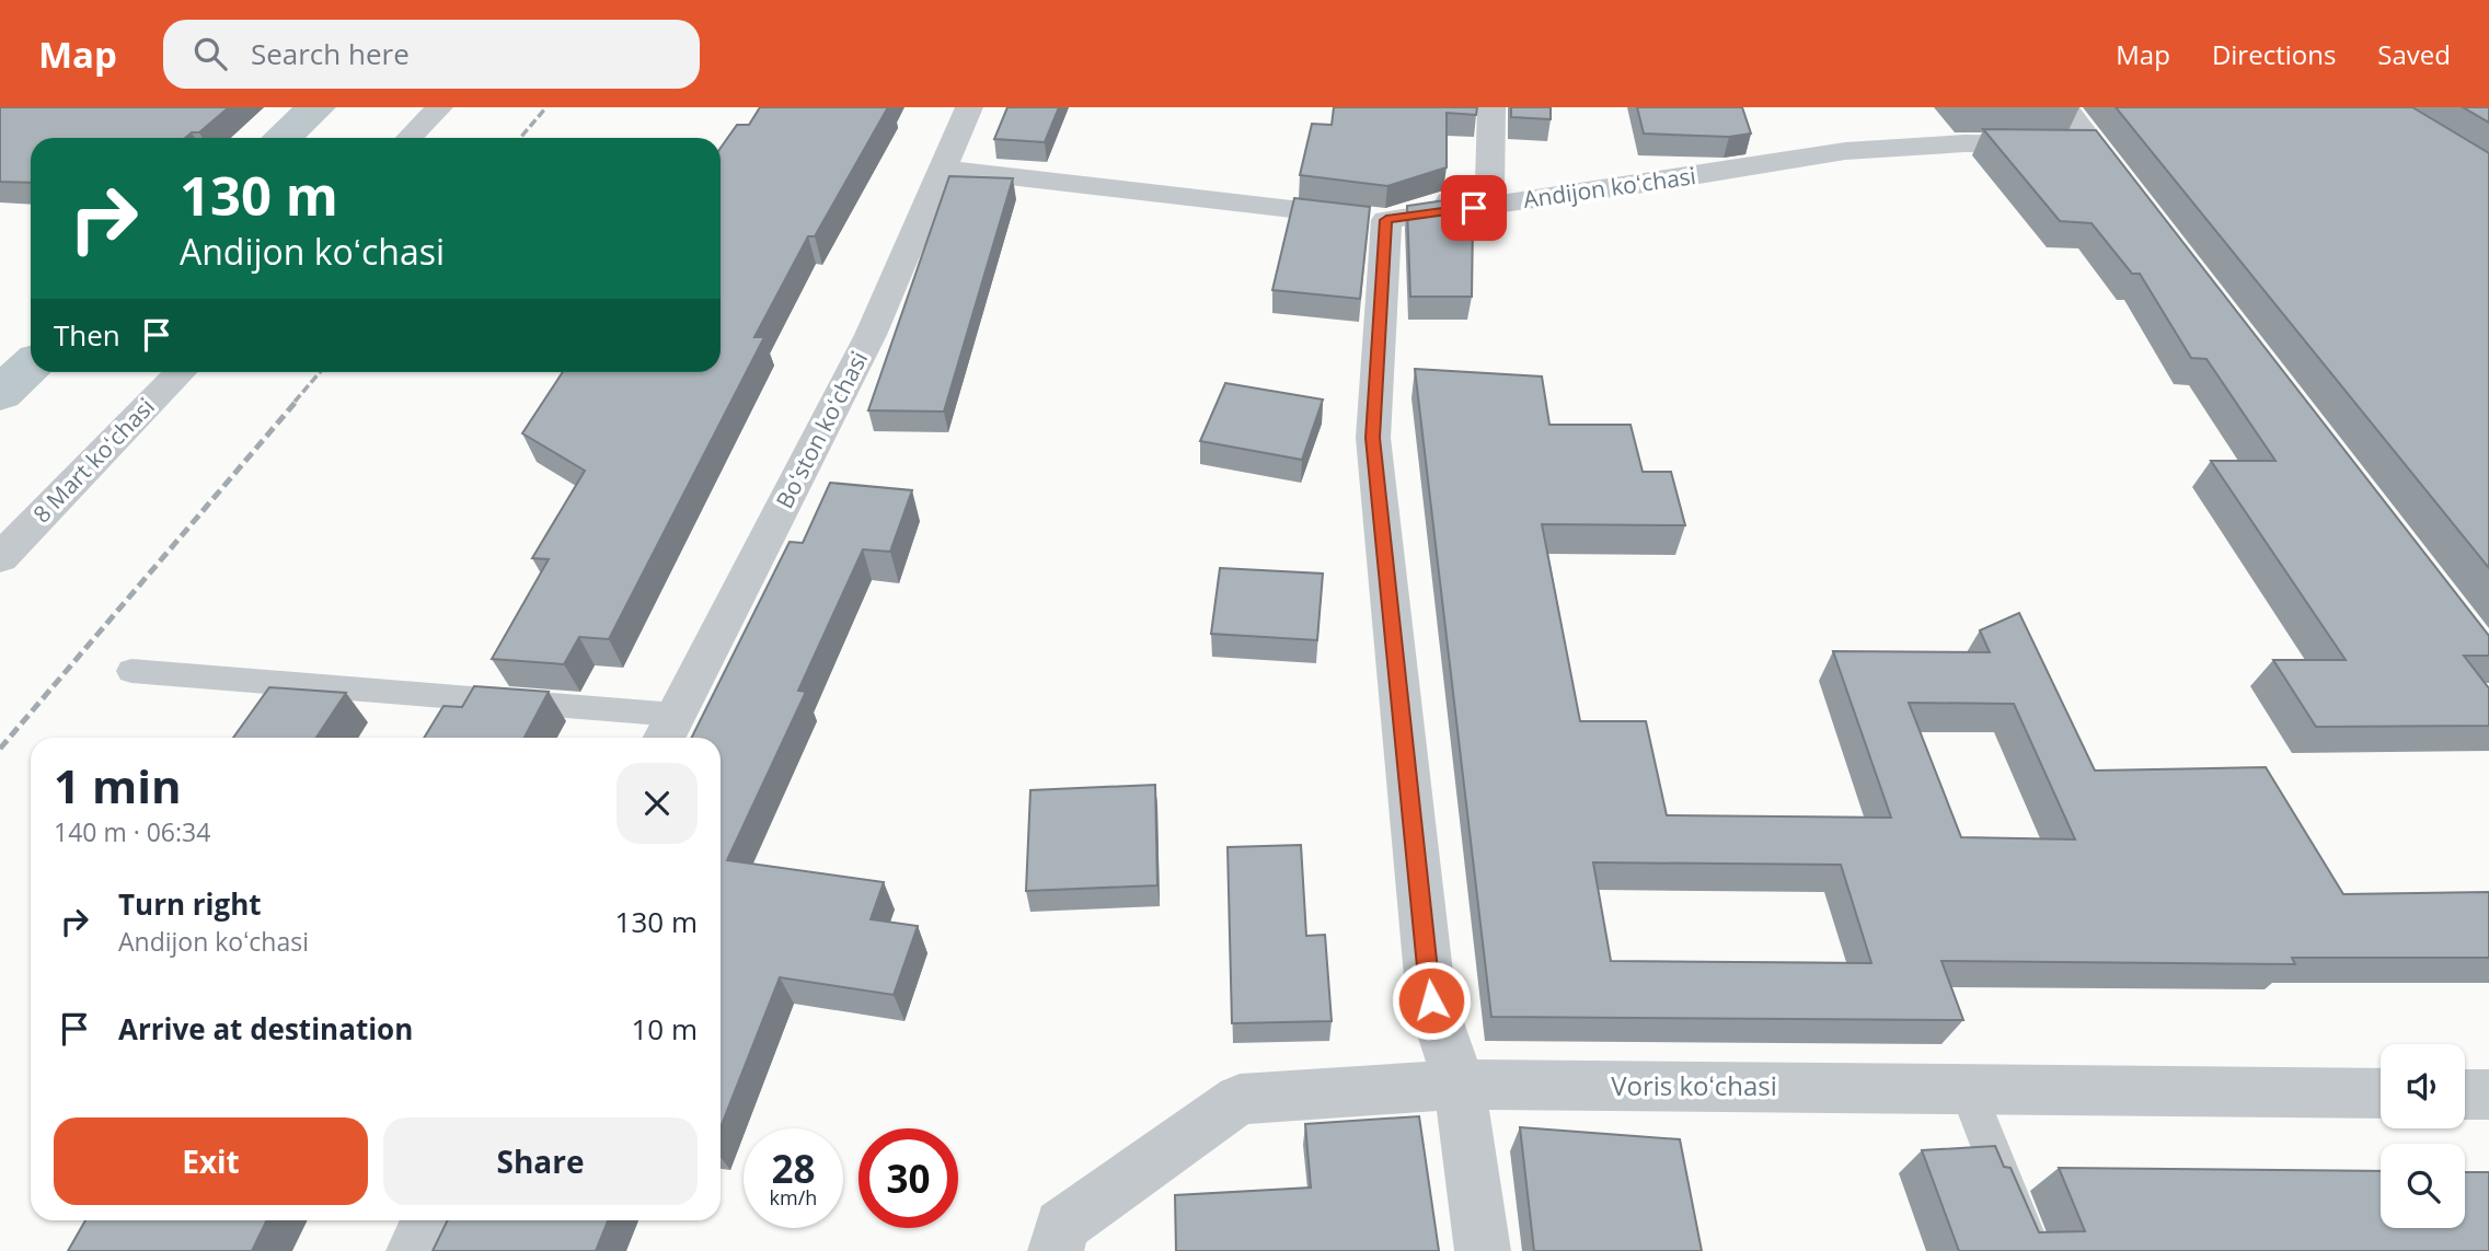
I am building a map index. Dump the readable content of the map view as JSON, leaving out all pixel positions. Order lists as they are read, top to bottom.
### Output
{
  "streets": {
    "street": [
      "Andijon koʻchasi",
      "Boʻston koʻchasi",
      "8 Mart koʻchasi",
      "Voris koʻchasi"
    ]
  },
  "page": {
    "header": "Map",
    "search": "Search here",
    "nav": ["Map", "Directions", "Saved"],
    "turn": ["130 m", "Andijon koʻchasi"],
    "then": "Then",
    "heading": ["1 min", "140 m · 06:34"],
    "list": [
      {
        "name": "Turn right",
        "note": "Andijon koʻchasi",
        "value": "130 m"
      },
      {
        "name": "Arrive at destination",
        "value": "10 m"
      }
    ],
    "buttons": ["Exit", "Share"],
    "speed": "28 km/h",
    "limit": "30"
  }
}
